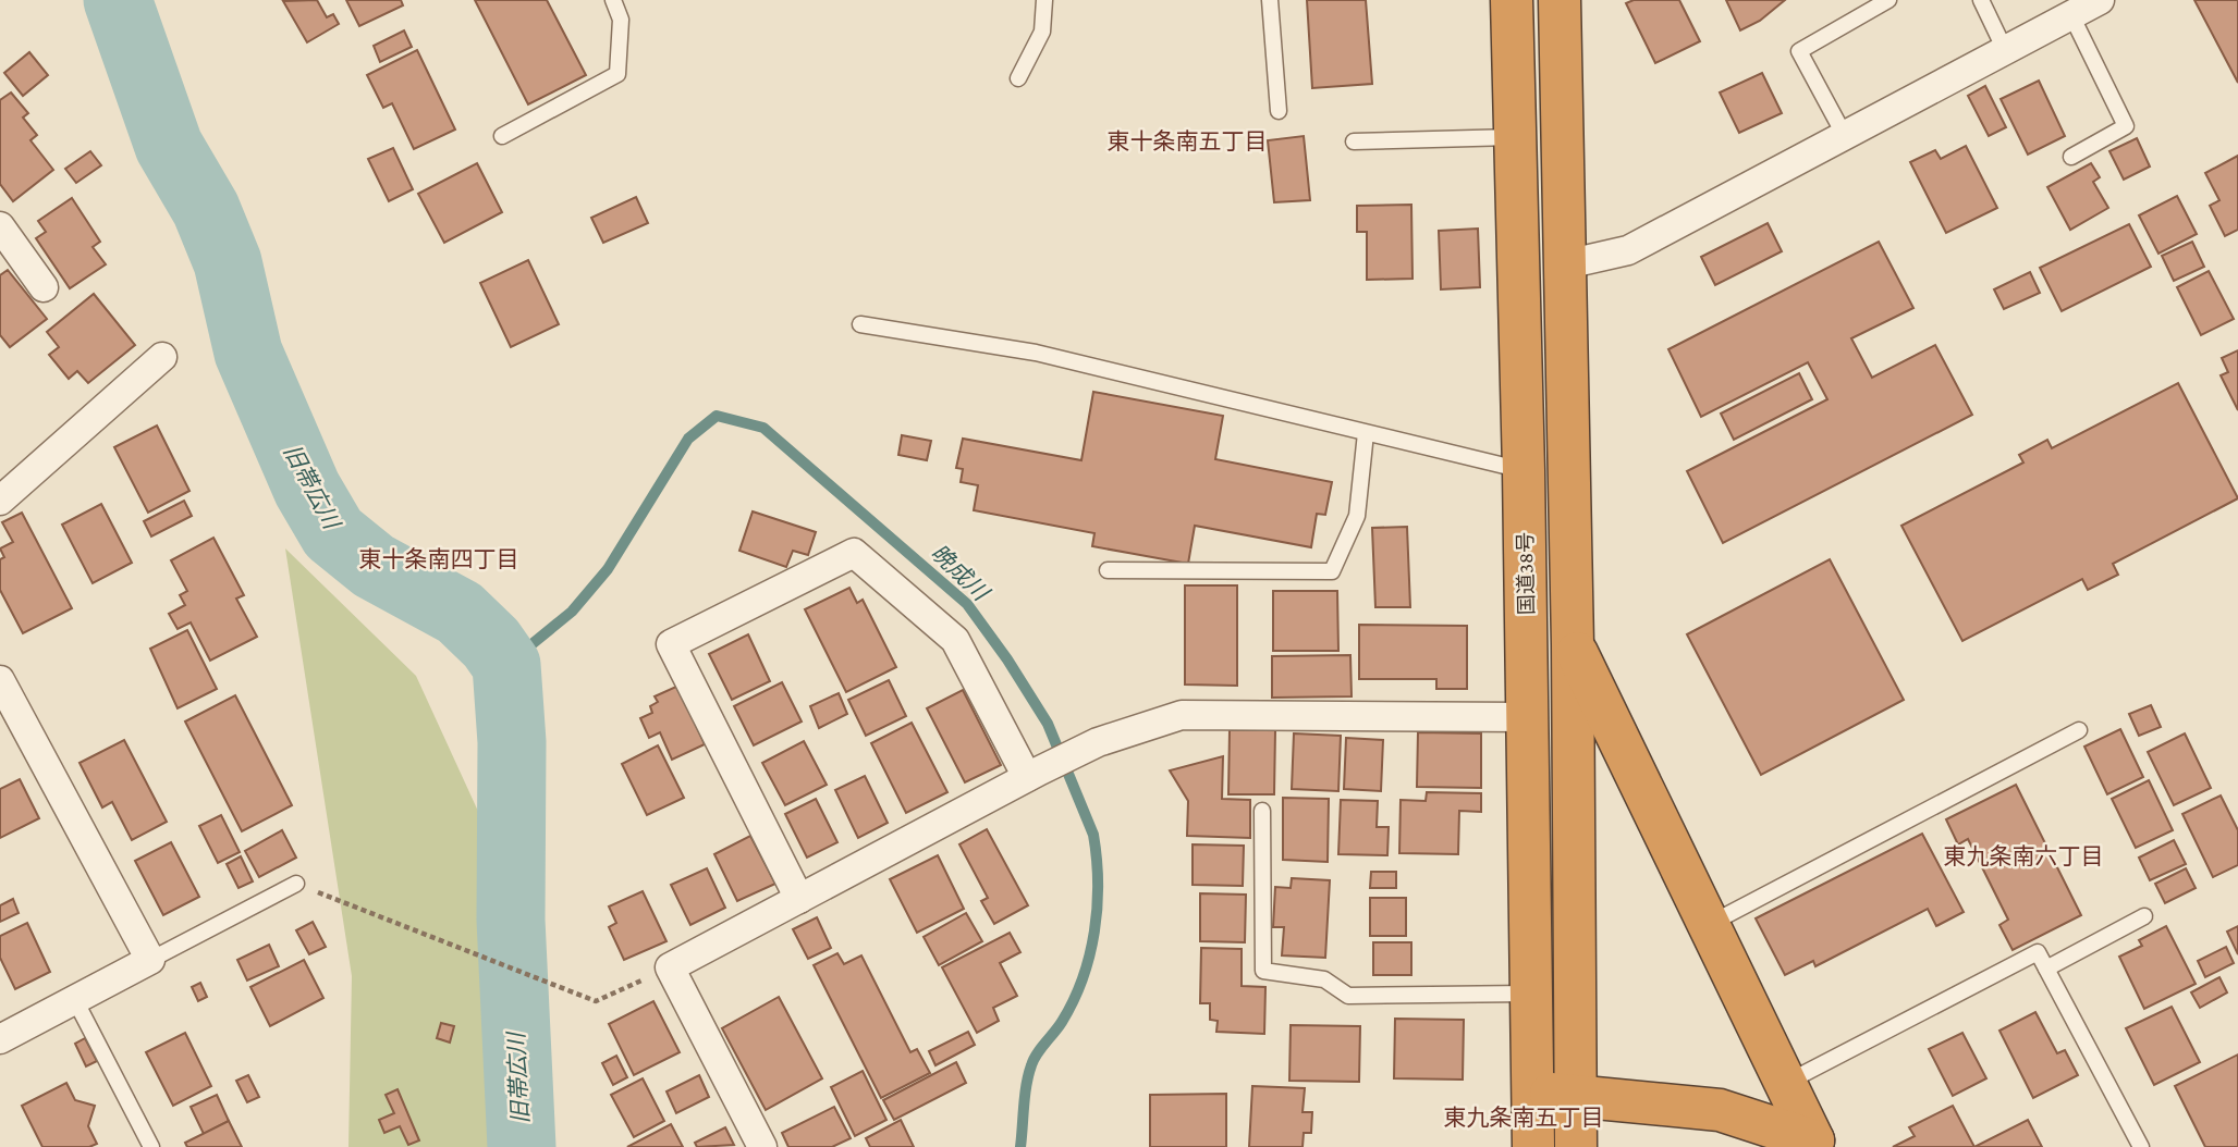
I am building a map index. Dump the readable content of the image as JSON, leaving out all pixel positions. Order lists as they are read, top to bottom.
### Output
{
  "streets": {
    "highway": ["国道38号"]
  },
  "districts": [
    "東十条南五丁目",
    "東十条南四丁目",
    "東九条南六丁目",
    "東九条南五丁目"
  ],
  "water": ["旧帯広川", "晩成川"]
}
